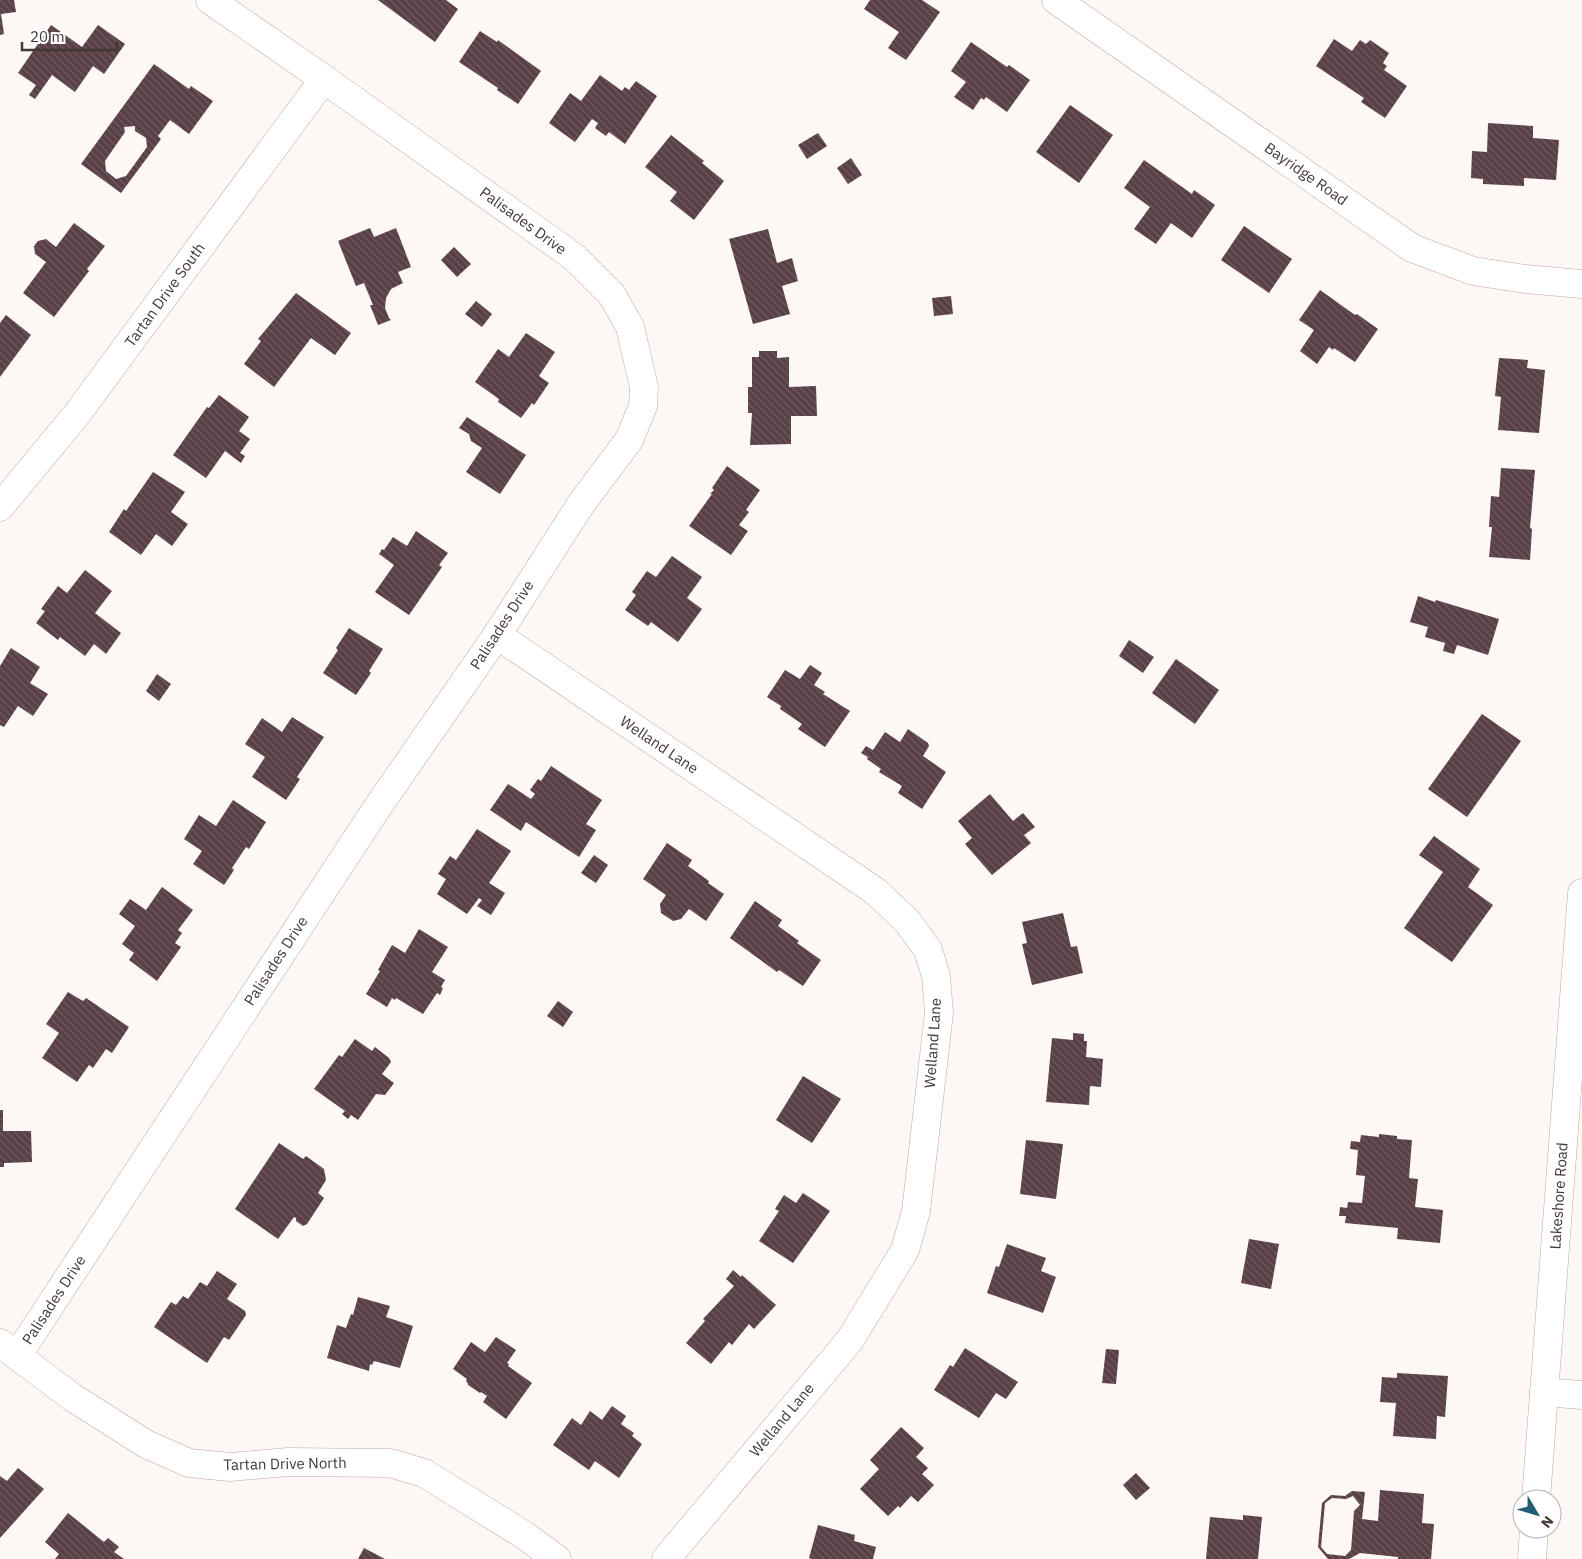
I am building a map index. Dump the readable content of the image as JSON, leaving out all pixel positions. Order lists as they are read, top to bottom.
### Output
{
  "streets": {
    "street": [
      "Bayridge Road",
      "Palisades Drive",
      "Tartan Drive South",
      "Welland Lane",
      "Lakeshore Road",
      "Tartan Drive North"
    ]
  },
  "crossings": [
    ["Palisades Drive", "Tartan Drive South"],
    ["Palisades Drive", "Welland Lane"],
    ["Palisades Drive", "Tartan Drive North"]
  ],
  "scale_bar": "20 m",
  "north": "bottom right"
}
